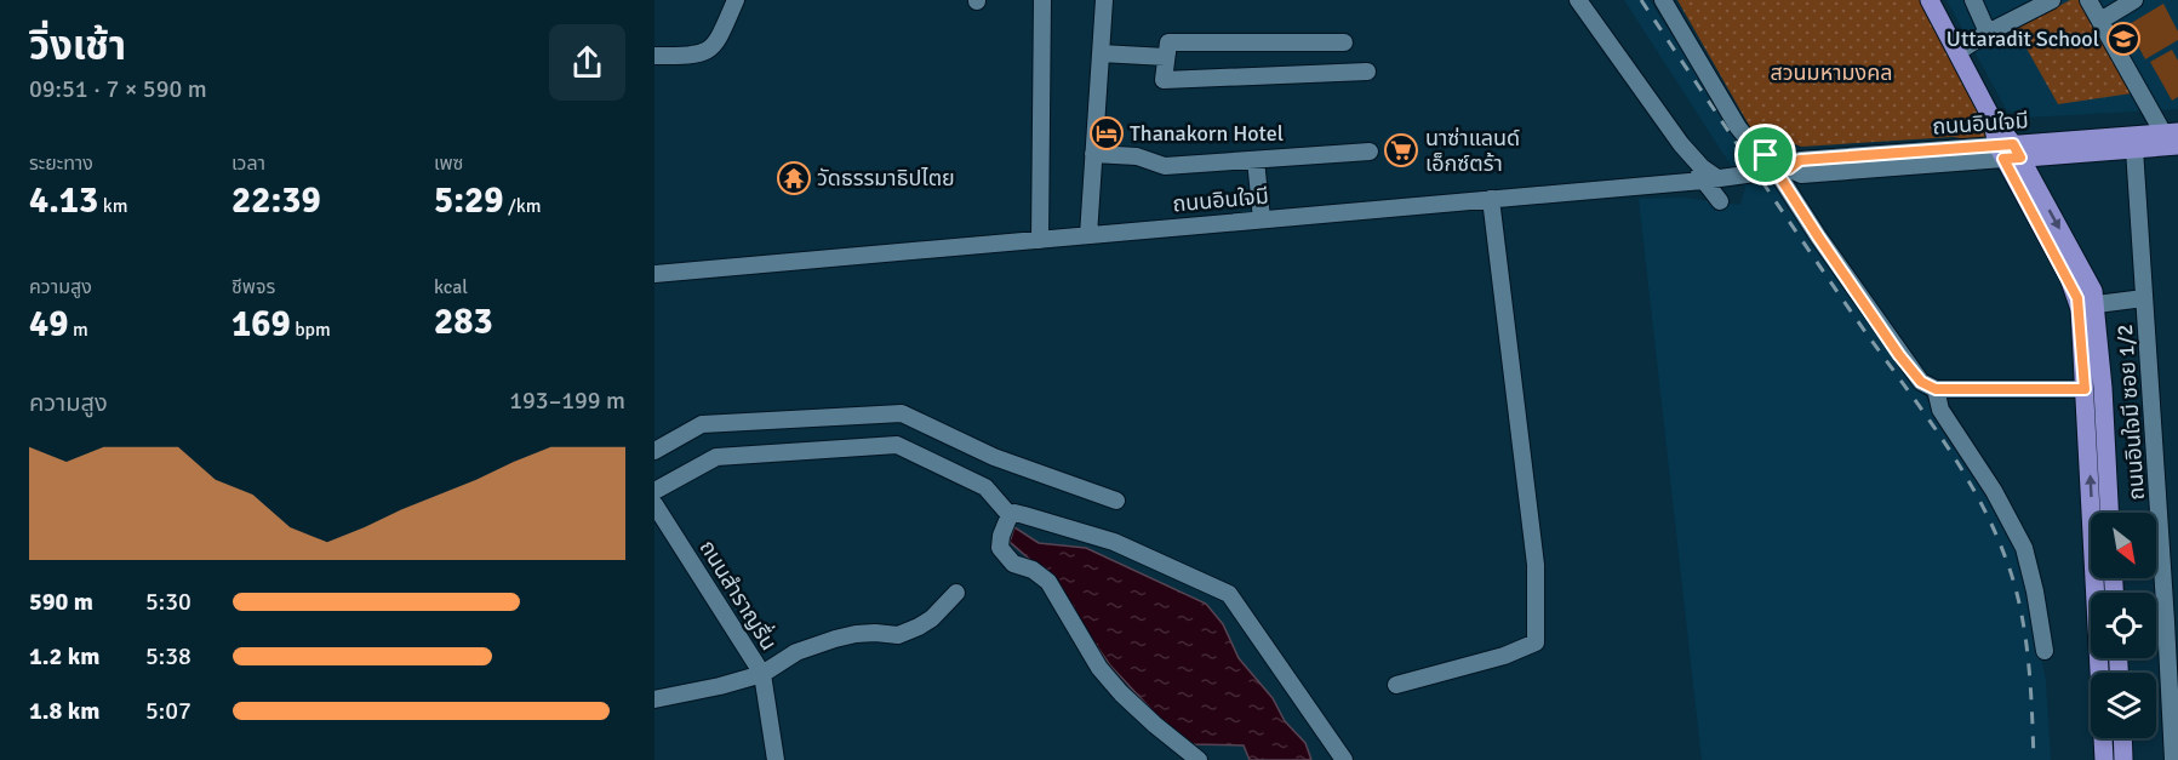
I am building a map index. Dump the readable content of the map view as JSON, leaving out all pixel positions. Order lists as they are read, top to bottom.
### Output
{
  "streets": {
    "main road": ["ถนนอินใจมี"],
    "street": ["ถนนอินใจมี ซอย 1/2", "ถนนสำราญรื่น"]
  },
  "crossings": [
    ["ถนนอินใจมี", "ถนนอินใจมี ซอย 1/2"]
  ],
  "parks": ["สวนมหามงคล"],
  "places": {
    "school or university": ["Uttaradit School"],
    "hotel": ["Thanakorn Hotel"],
    "supermarket": ["นาซ่าแลนด์ เอ็กซ์ตร้า"],
    "temple": ["วัดธรรมาธิปไตย"]
  },
  "north": "bottom right",
  "page": {
    "heading": ["วิ่งเช้า", "09:51 · 7 × 590 m"],
    "stats": [
      ["ระยะทาง", "4.13 km"],
      ["เวลา", "22:39"],
      ["เพซ", "5:29 /km"],
      ["ความสูง", "49 m"],
      ["ชีพจร", "169 bpm"],
      ["kcal", "283"]
    ],
    "chart": ["ความสูง", "193–199 m"],
    "list": [
      {
        "name": "590 m",
        "note": "5:30"
      },
      {
        "name": "1.2 km",
        "note": "5:38"
      },
      {
        "name": "1.8 km",
        "note": "5:07"
      }
    ]
  }
}
